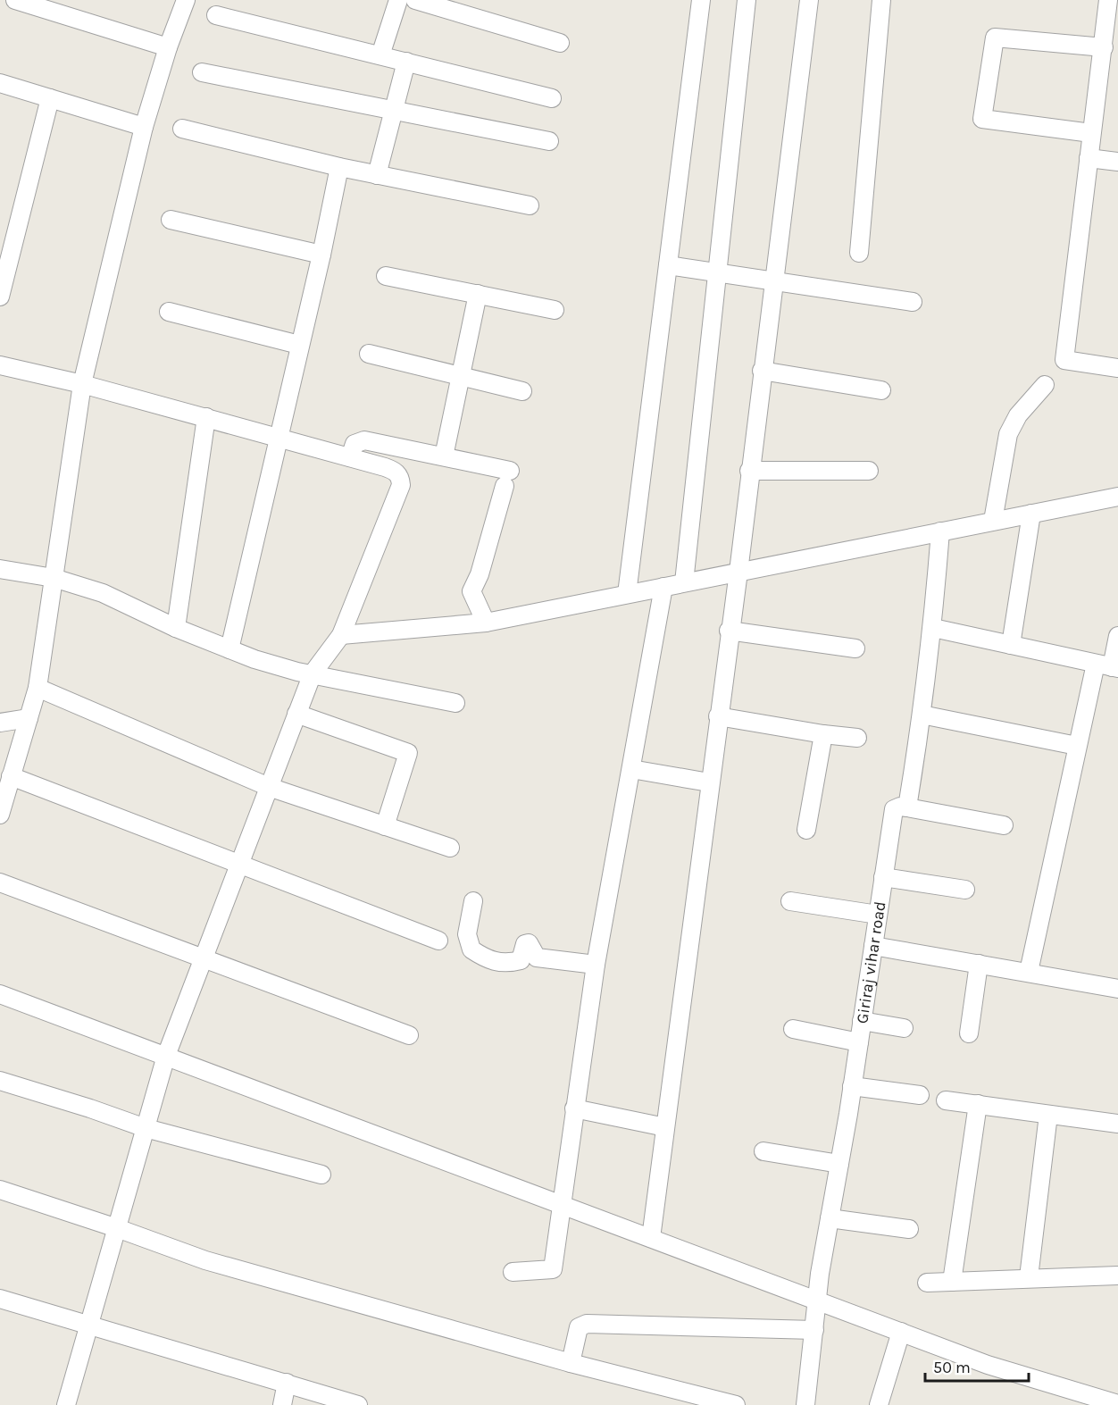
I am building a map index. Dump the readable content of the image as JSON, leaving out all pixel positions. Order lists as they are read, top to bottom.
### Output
{
  "streets": {
    "street": ["Giriraj vihar road"]
  },
  "scale_bar": "50 m"
}
